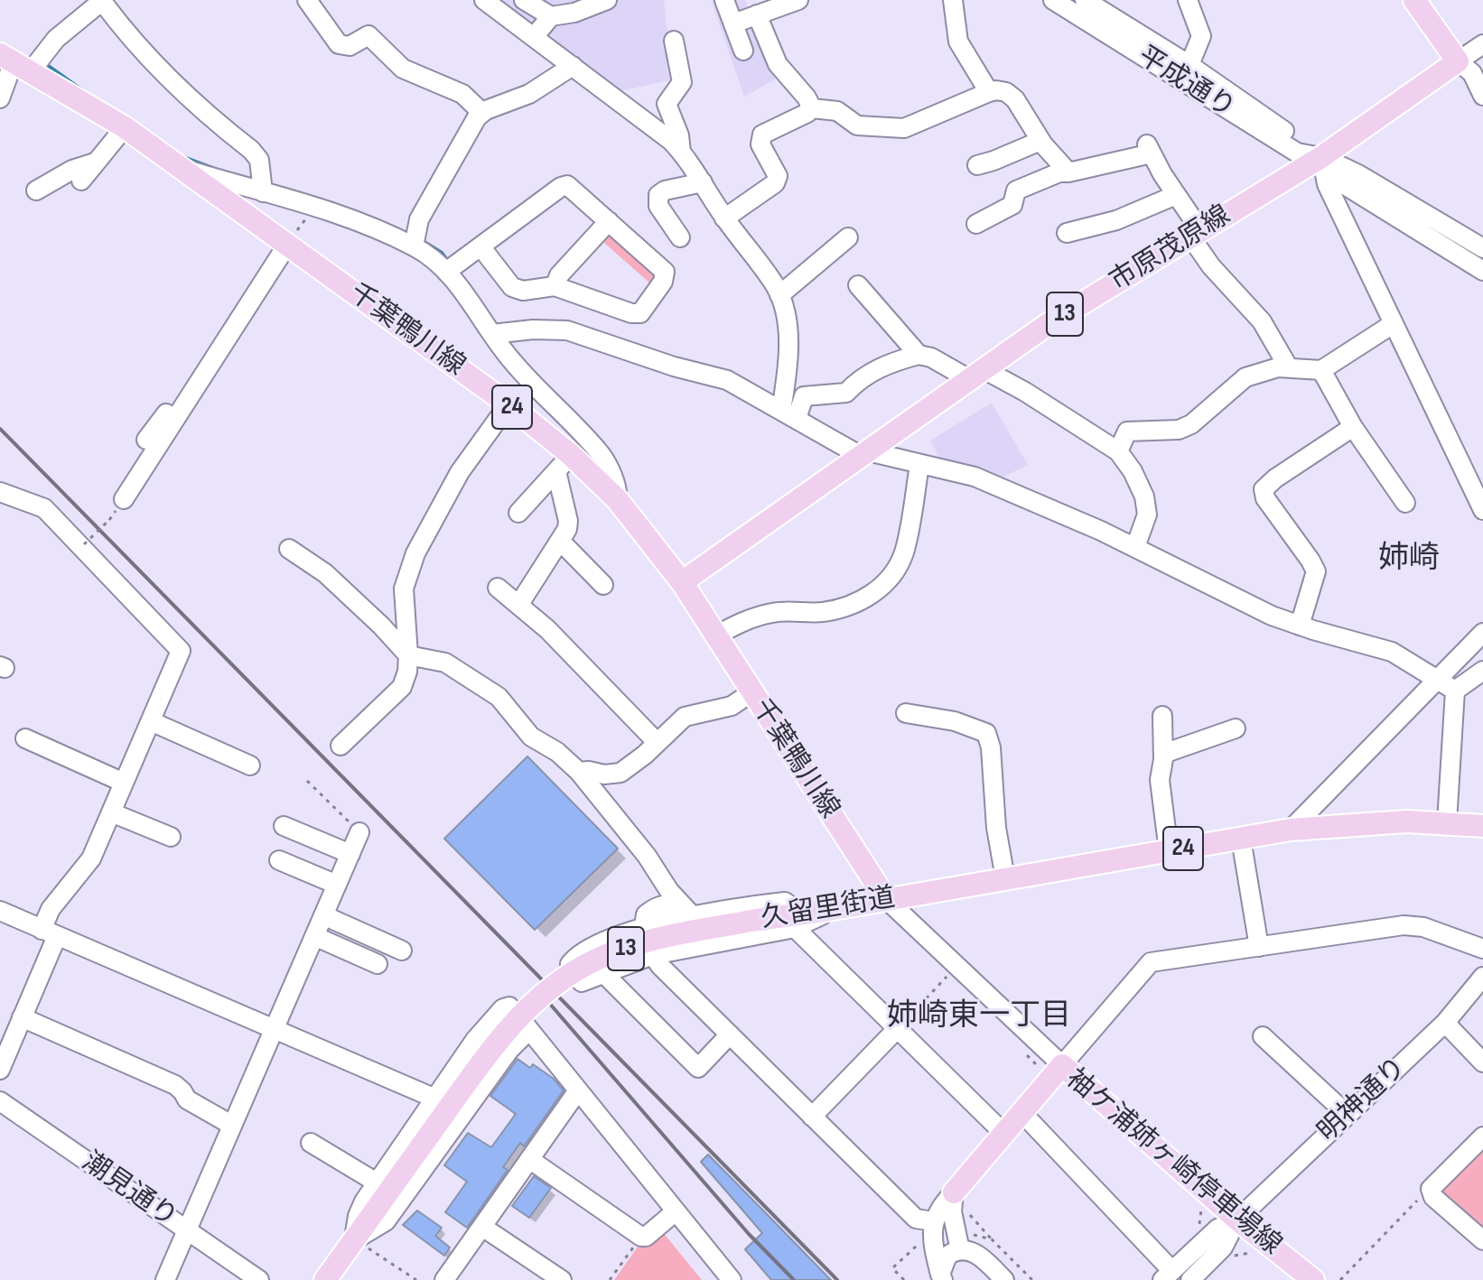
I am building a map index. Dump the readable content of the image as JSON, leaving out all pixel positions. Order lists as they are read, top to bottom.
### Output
{
  "streets": {
    "main road": [
      "市原茂原線",
      "13",
      "千葉鴨川線",
      "24",
      "久留里街道",
      "袖ケ浦姉ヶ崎停車場線"
    ],
    "street": ["平成通り", "明神通り", "潮見通り"]
  },
  "crossings": [
    ["平成通り", "市原茂原線"],
    ["市原茂原線", "千葉鴨川線"],
    ["千葉鴨川線", "久留里街道"],
    ["明神通り", "袖ケ浦姉ヶ崎停車場線"]
  ],
  "districts": ["姉崎", "姉崎東一丁目"]
}
